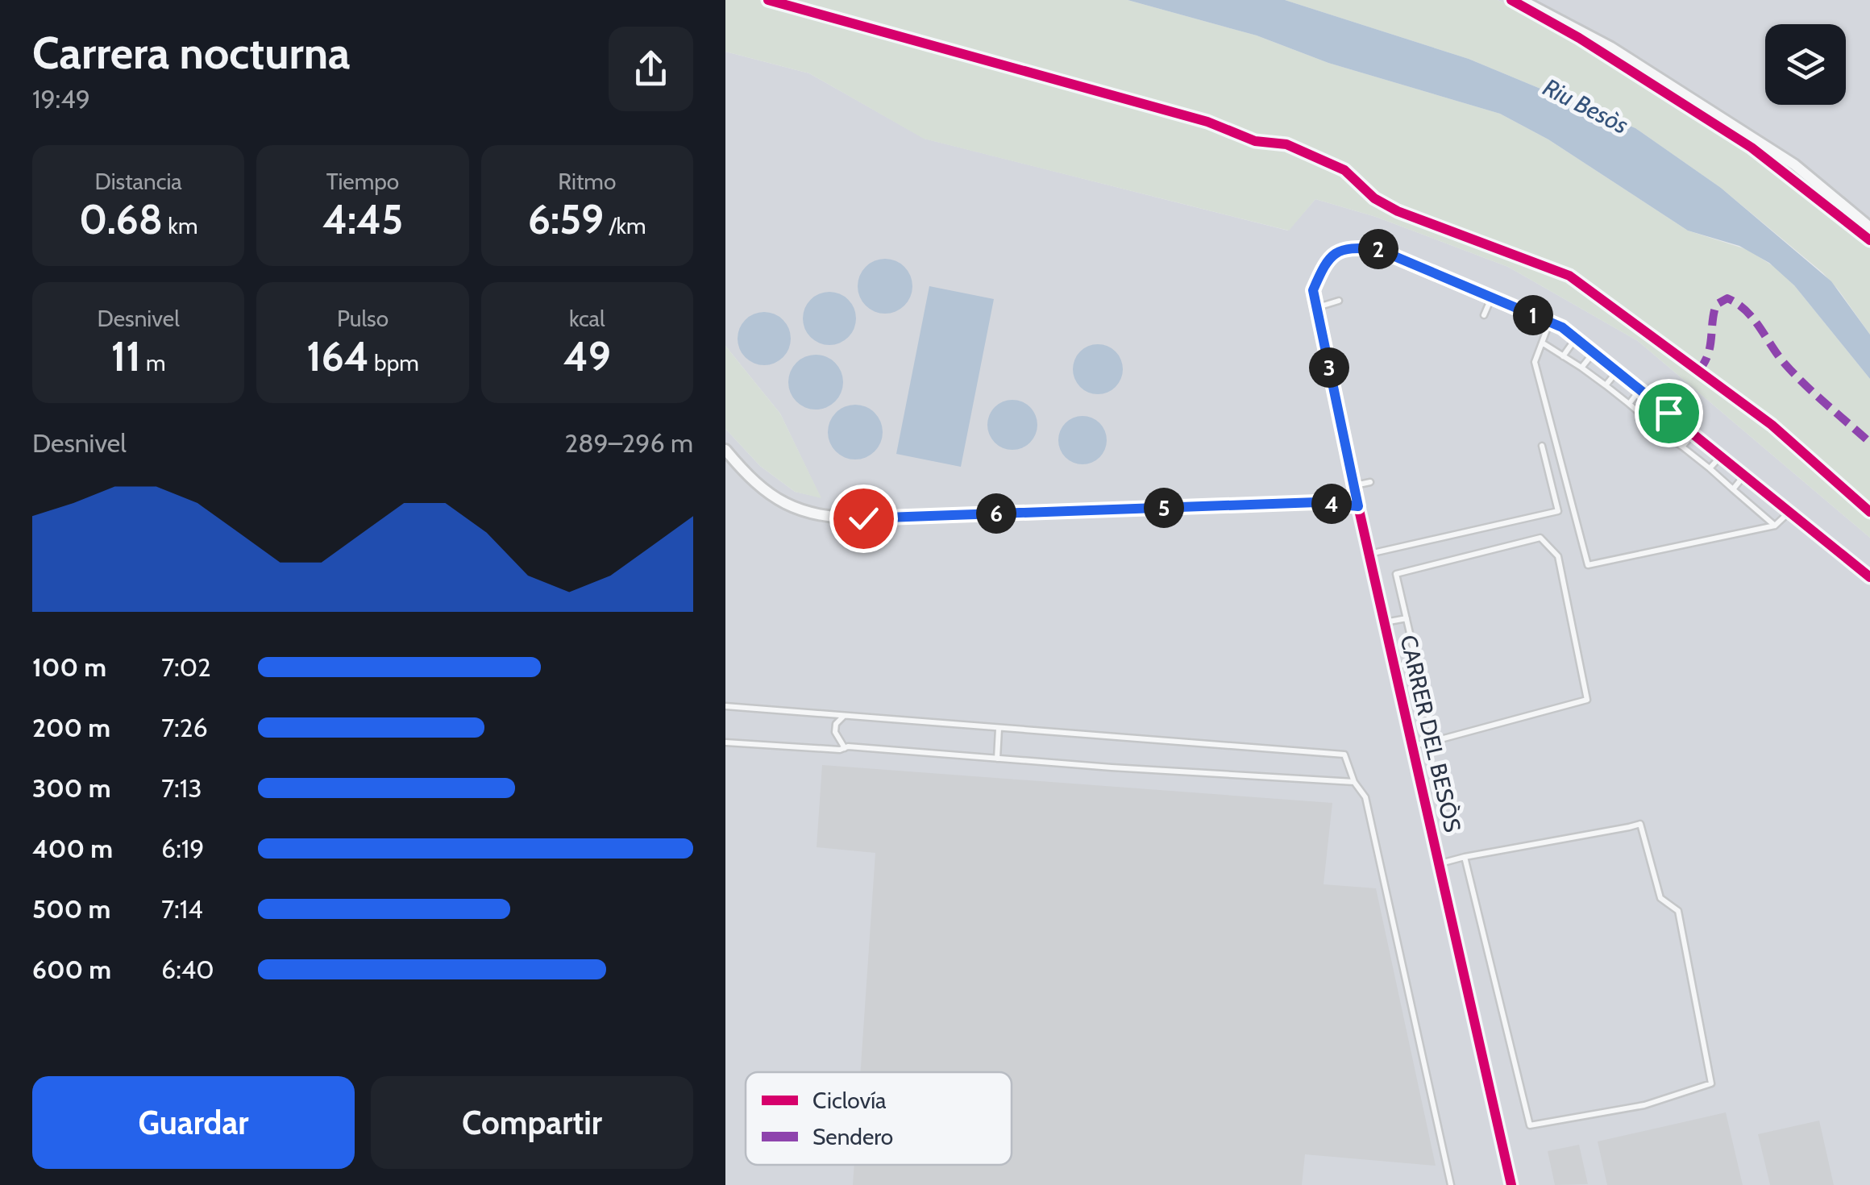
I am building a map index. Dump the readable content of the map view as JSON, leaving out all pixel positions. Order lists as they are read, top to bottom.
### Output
{
  "streets": {
    "street": ["CARRER DEL BESÒS"]
  },
  "water": ["Riu Besòs"],
  "legend": ["Ciclovía", "Sendero"],
  "page": {
    "heading": ["Carrera nocturna", "19:49"],
    "stats": [
      ["Distancia", "0.68 km"],
      ["Tiempo", "4:45"],
      ["Ritmo", "6:59 /km"],
      ["Desnivel", "11 m"],
      ["Pulso", "164 bpm"],
      ["kcal", "49"]
    ],
    "pins": [
      "2",
      "1",
      "3",
      "4",
      "5",
      "6"
    ],
    "chart": ["Desnivel", "289–296 m"],
    "list": [
      {
        "name": "100 m",
        "note": "7:02"
      },
      {
        "name": "200 m",
        "note": "7:26"
      },
      {
        "name": "300 m",
        "note": "7:13"
      },
      {
        "name": "400 m",
        "note": "6:19"
      },
      {
        "name": "500 m",
        "note": "7:14"
      },
      {
        "name": "600 m",
        "note": "6:40"
      }
    ],
    "buttons": ["Guardar", "Compartir"]
  }
}
